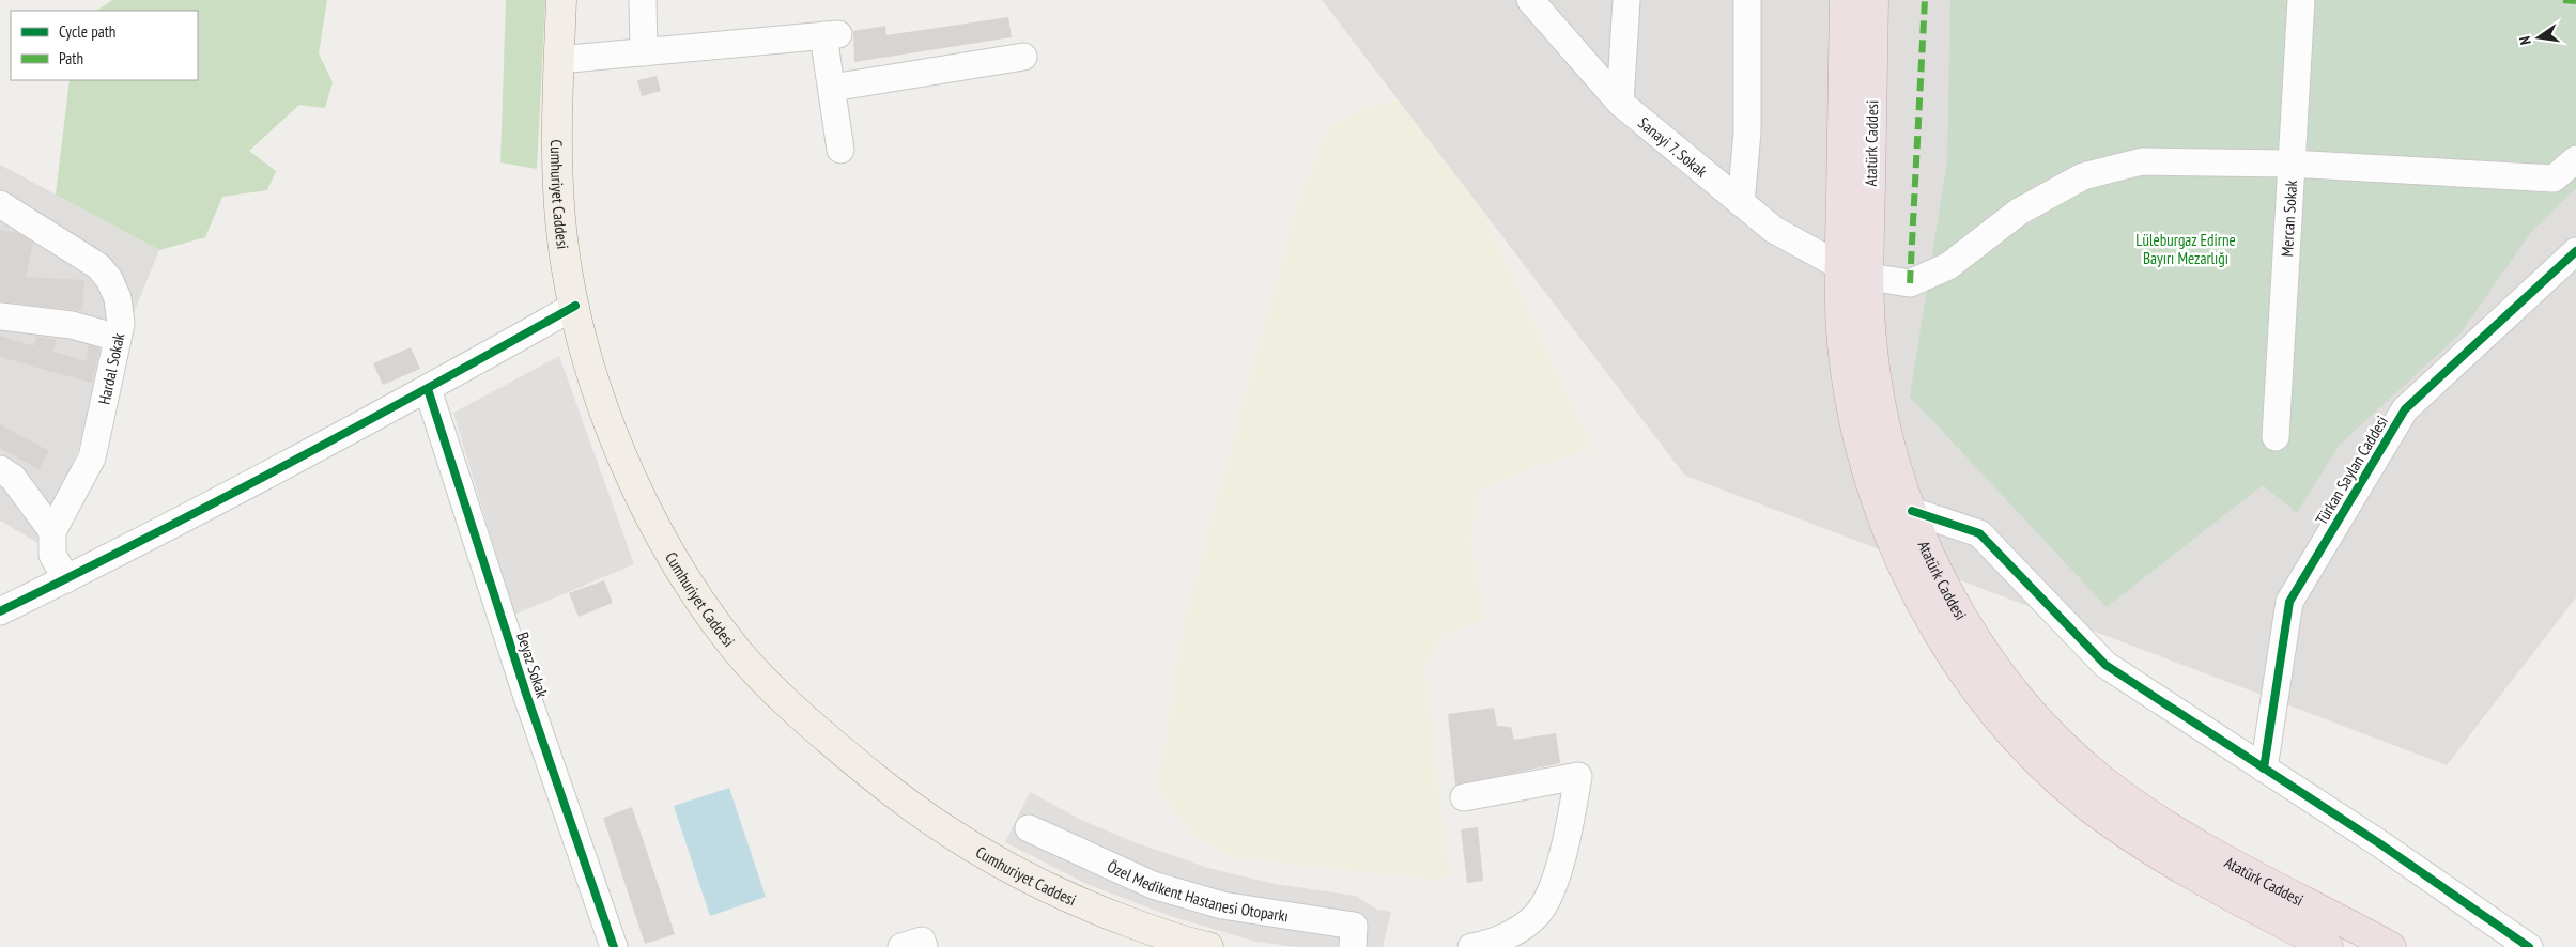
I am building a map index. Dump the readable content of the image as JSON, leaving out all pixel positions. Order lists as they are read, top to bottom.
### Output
{
  "streets": {
    "highway": ["Atatürk Caddesi"],
    "main road": ["Cumhuriyet Caddesi"],
    "street": [
      "Sanayi 7. Sokak",
      "Mercan Sokak",
      "Hardal Sokak",
      "Türkan Saylan Caddesi",
      "Beyaz Sokak",
      "Özel Medikent Hastanesi Otoparkı"
    ]
  },
  "crossings": [
    ["Atatürk Caddesi", "Sanayi 7. Sokak"]
  ],
  "parks": ["Lüleburgaz Edirne Bayırı Mezarlığı"],
  "legend": ["Cycle path", "Path"],
  "north": "left"
}
